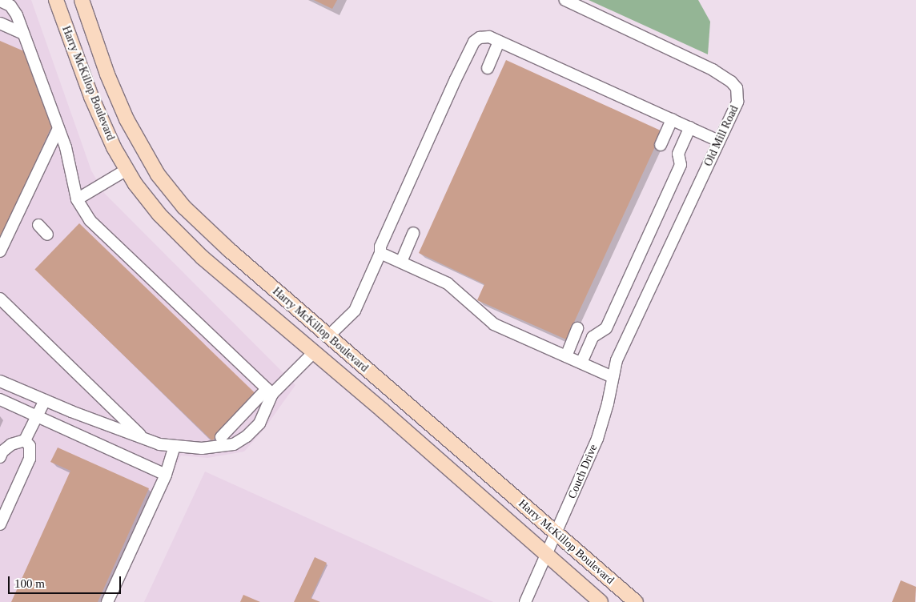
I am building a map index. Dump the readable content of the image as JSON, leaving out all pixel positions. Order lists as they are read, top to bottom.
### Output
{
  "streets": {
    "main road": ["Harry McKillop Boulevard"],
    "street": ["Old Mill Road", "Couch Drive"]
  },
  "crossings": [
    ["Harry McKillop Boulevard", "Couch Drive"],
    ["Old Mill Road", "Couch Drive"]
  ],
  "scale_bar": "100 m"
}
